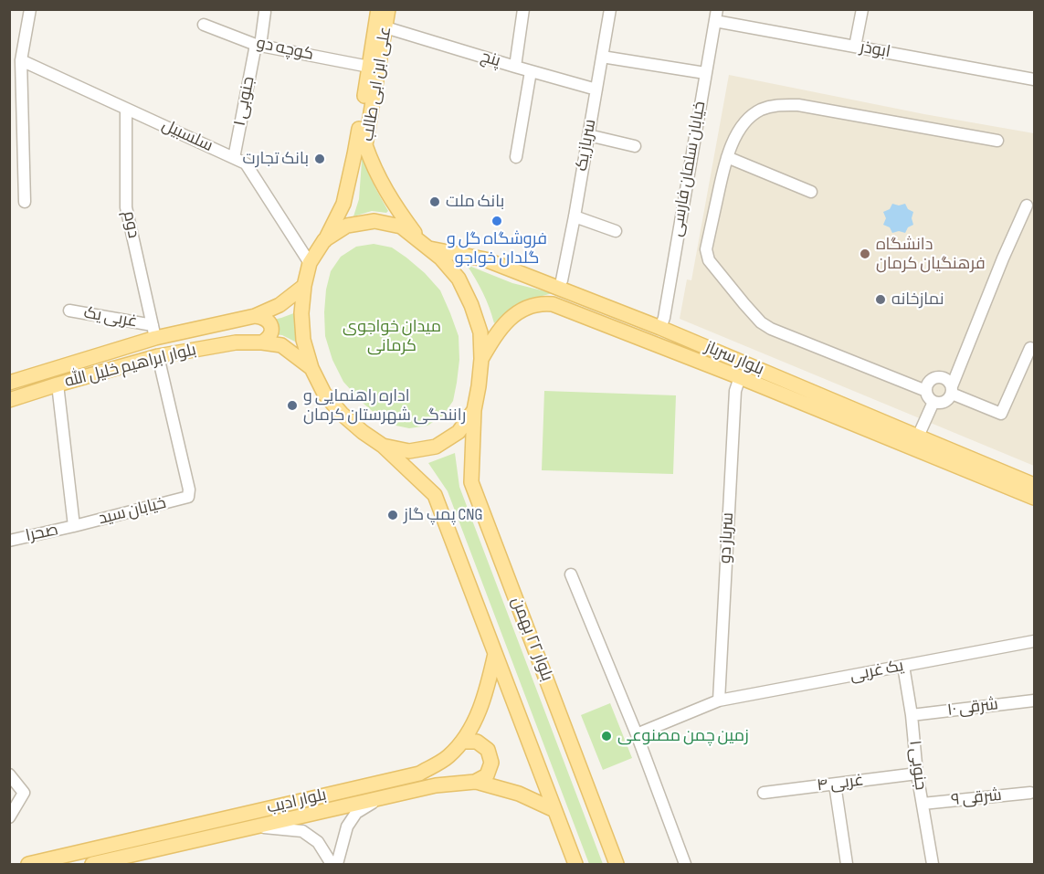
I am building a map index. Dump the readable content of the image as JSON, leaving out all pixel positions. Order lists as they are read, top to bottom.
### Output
{
  "streets": {
    "main road": [
      "علی ابن ابی طالب",
      "بلوار سرباز",
      "بلوار ابراهیم خلیل الله",
      "بلوار ۲۲ بهمن",
      "بلوار ادیب"
    ],
    "street": [
      "کوچه دو",
      "ابوذر",
      "پنج",
      "جنوبی ۱",
      "سلسبیل",
      "سرباز یک",
      "خیابان سلمان فارسی",
      "دوم",
      "غربی یک",
      "خیابان سید",
      "صحرا",
      "سرباز دو",
      "یک غربی",
      "شرقی ۱۰",
      "غربی ۴",
      "شرقی ۹"
    ]
  },
  "crossings": [
    ["کوچه دو", "علی ابن ابی طالب"],
    ["کوچه دو", "جنوبی ۱"],
    ["ابوذر", "خیابان سلمان فارسی"],
    ["پنج", "علی ابن ابی طالب"],
    ["پنج", "سرباز یک"],
    ["علی ابن ابی طالب", "بلوار سرباز"],
    ["جنوبی ۱", "سلسبیل"],
    ["جنوبی ۱", "یک غربی"],
    ["جنوبی ۱", "شرقی ۱۰"],
    ["جنوبی ۱", "غربی ۴"],
    ["جنوبی ۱", "شرقی ۹"],
    ["سلسبیل", "دوم"],
    ["خیابان سلمان فارسی", "بلوار سرباز"],
    ["دوم", "غربی یک"],
    ["دوم", "بلوار ابراهیم خلیل الله"],
    ["غربی یک", "بلوار ابراهیم خلیل الله"],
    ["بلوار سرباز", "سرباز دو"],
    ["بلوار ابراهیم خلیل الله", "خیابان سید"],
    ["خیابان سید", "صحرا"],
    ["سرباز دو", "یک غربی"]
  ],
  "parks": ["میدان خواجوی کرمانی"],
  "places": [
    "بانک تجارت",
    "بانک ملت",
    "فروشگاه گل و گلدان خواجو",
    "دانشگاه فرهنگیان کرمان",
    "نمازخانه",
    "اداره راهنمایی و رانندگی شهرستان کرمان",
    "پمپ گاز CNG",
    "زمین چمن مصنوعی"
  ]
}
